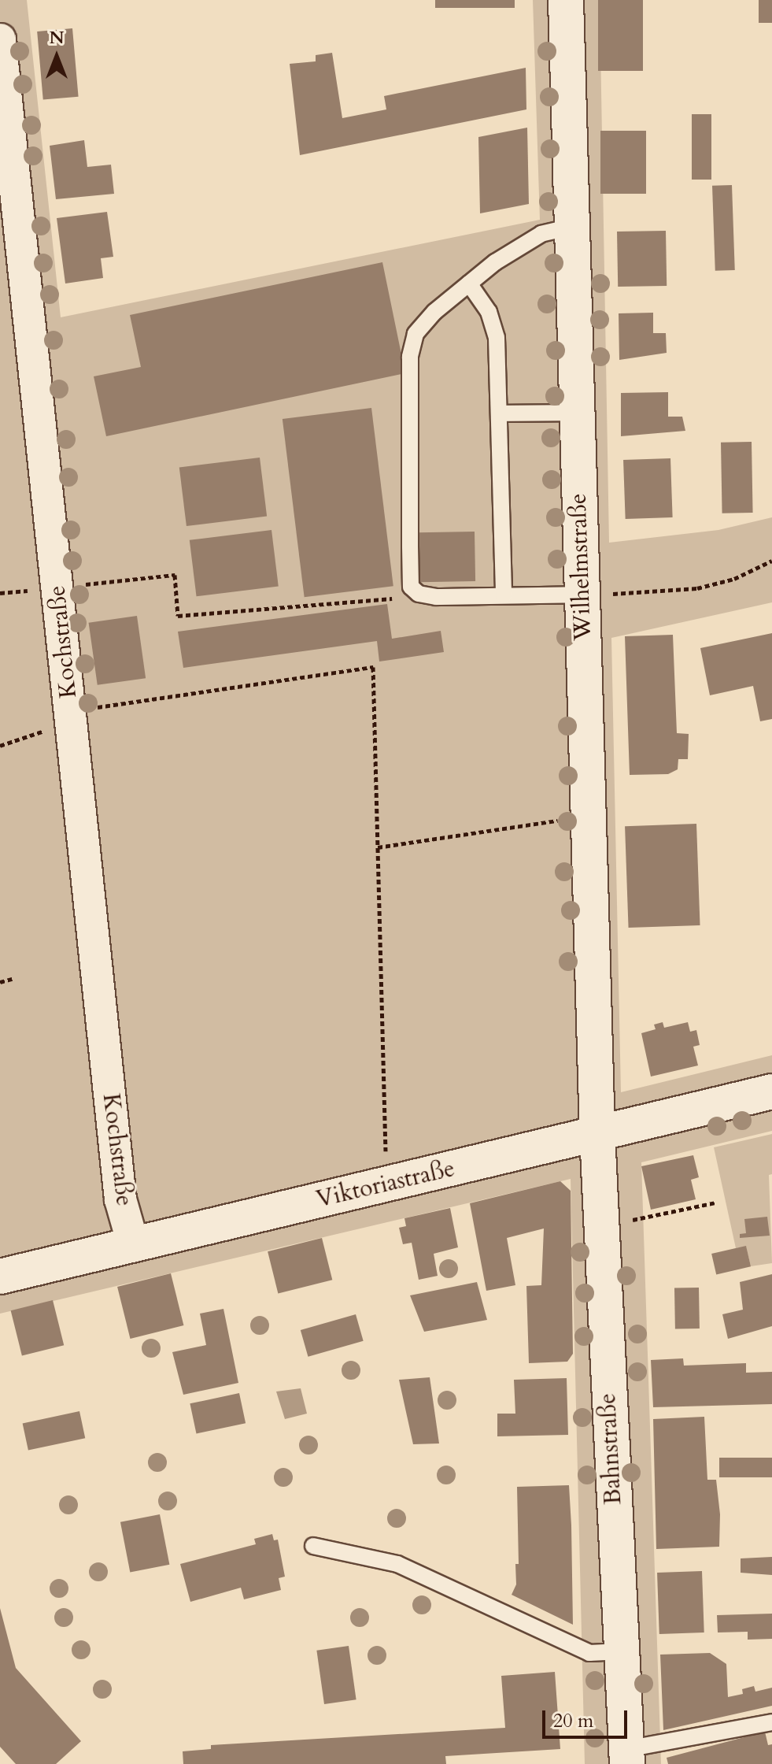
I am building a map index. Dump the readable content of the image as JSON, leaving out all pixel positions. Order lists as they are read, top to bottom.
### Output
{
  "streets": {
    "street": [
      "Wilhelmstraße",
      "Kochstraße",
      "Viktoriastraße",
      "Bahnstraße"
    ]
  },
  "crossings": [
    ["Wilhelmstraße", "Viktoriastraße"],
    ["Wilhelmstraße", "Bahnstraße"],
    ["Kochstraße", "Viktoriastraße"],
    ["Viktoriastraße", "Bahnstraße"]
  ],
  "scale_bar": "20 m",
  "north": "top"
}
